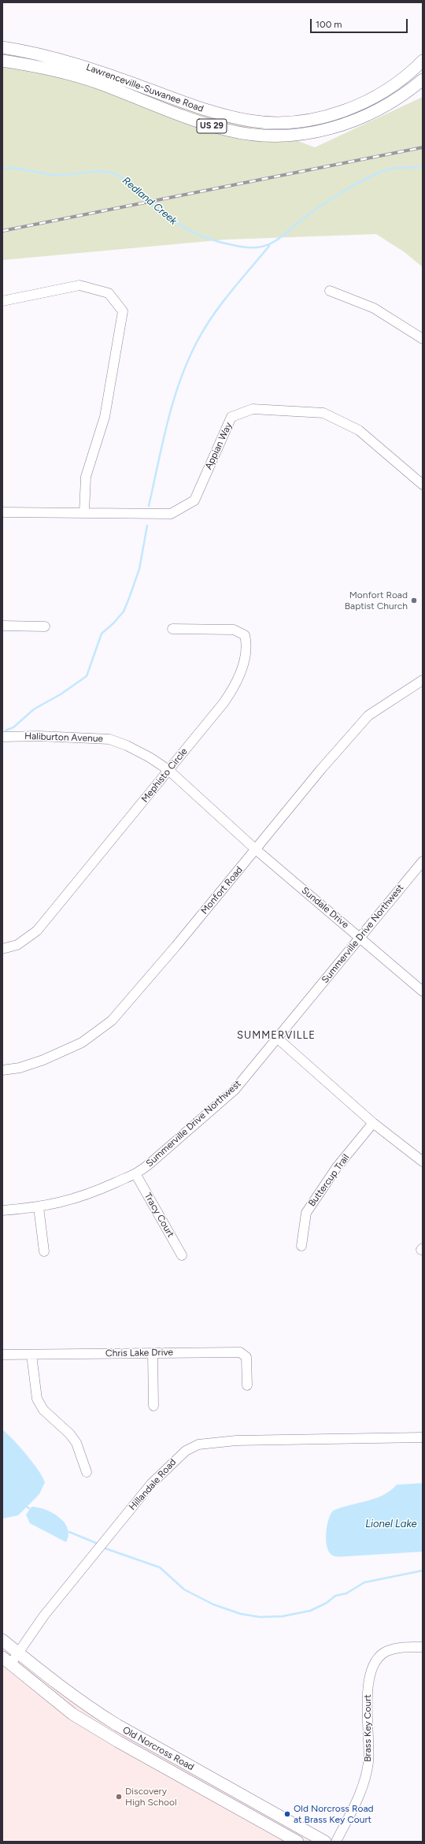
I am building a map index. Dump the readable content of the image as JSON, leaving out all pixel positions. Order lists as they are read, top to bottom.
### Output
{
  "streets": {
    "main road": ["Lawrenceville-Suwanee Road", "US 29", "Old Norcross Road"],
    "street": [
      "Appian Way",
      "Haliburton Avenue",
      "Mephisto Circle",
      "Monfort Road",
      "Sundale Drive",
      "Summerville Drive Northwest",
      "Buttercup Trail",
      "Tracy Court",
      "Chris Lake Drive",
      "Hillandale Road",
      "Brass Key Court"
    ]
  },
  "crossings": [
    ["Haliburton Avenue", "Mephisto Circle"],
    ["Haliburton Avenue", "Monfort Road"],
    ["Haliburton Avenue", "Sundale Drive"],
    ["Monfort Road", "Sundale Drive"],
    ["Sundale Drive", "Summerville Drive Northwest"],
    ["Summerville Drive Northwest", "Tracy Court"],
    ["Hillandale Road", "Old Norcross Road"]
  ],
  "districts": ["SUMMERVILLE"],
  "water": ["Redland Creek", "Lionel Lake"],
  "places": ["Monfort Road Baptist Church", "Discovery High School", "Old Norcross Road at Brass Key Court"],
  "scale_bar": "100 m"
}
